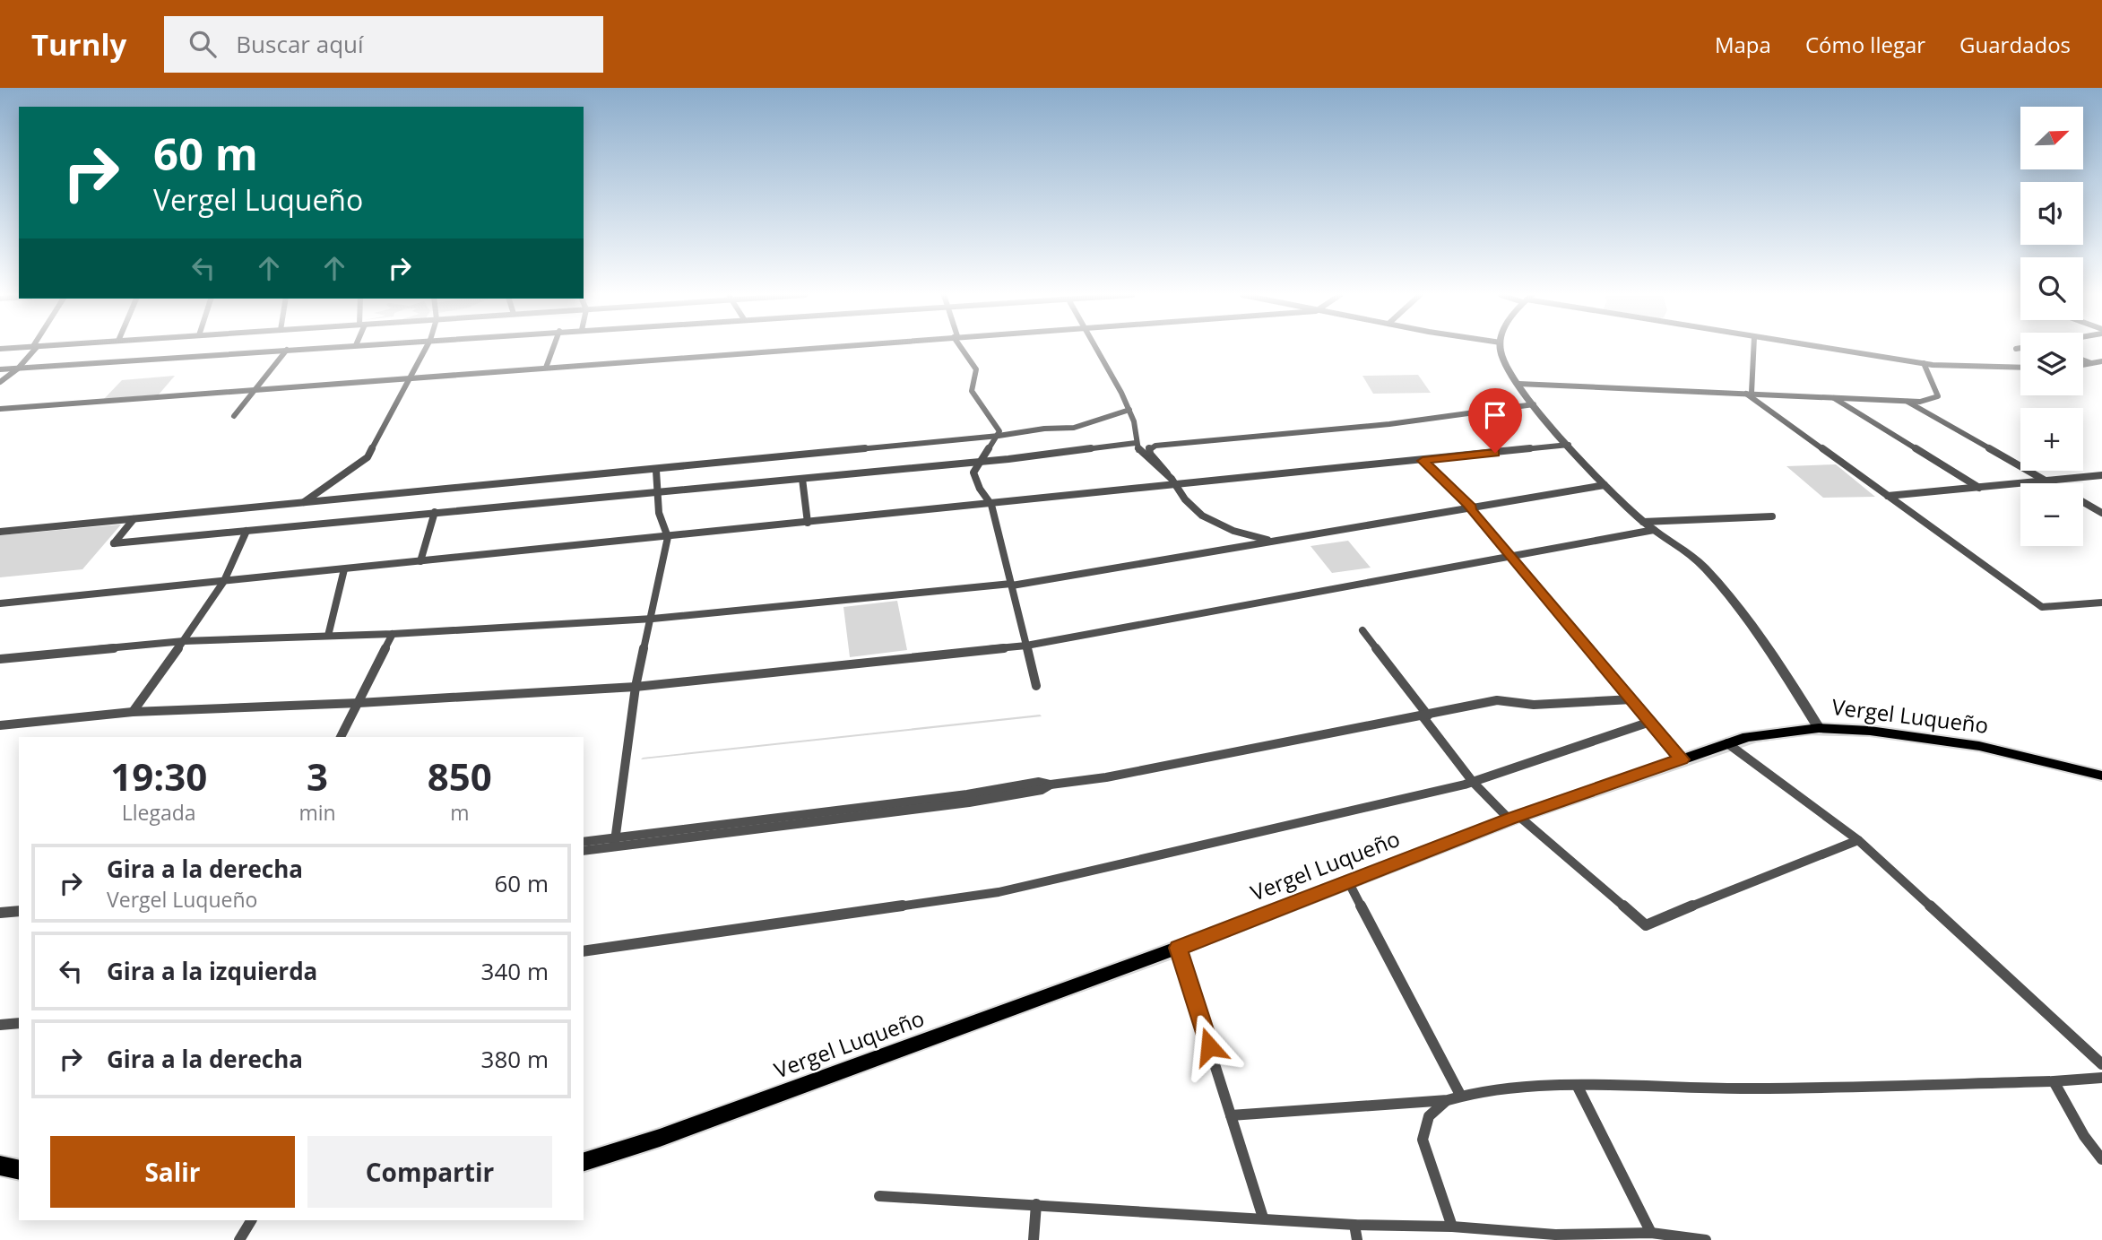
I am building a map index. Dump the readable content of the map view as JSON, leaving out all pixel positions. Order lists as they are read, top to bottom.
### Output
{
  "streets": {
    "main road": ["Vergel Luqueño"]
  },
  "north": "top right",
  "page": {
    "header": "Turnly",
    "search": "Buscar aquí",
    "nav": ["Mapa", "Cómo llegar", "Guardados"],
    "map_buttons": ["+", "−"],
    "turn": ["60 m", "Vergel Luqueño"],
    "eta": [
      "19:30",
      "Llegada",
      "3",
      "min",
      "850",
      "m"
    ],
    "list": [
      {
        "name": "Gira a la derecha",
        "note": "Vergel Luqueño",
        "value": "60 m"
      },
      {
        "name": "Gira a la izquierda",
        "value": "340 m"
      },
      {
        "name": "Gira a la derecha",
        "value": "380 m"
      }
    ],
    "buttons": ["Salir", "Compartir"]
  }
}
